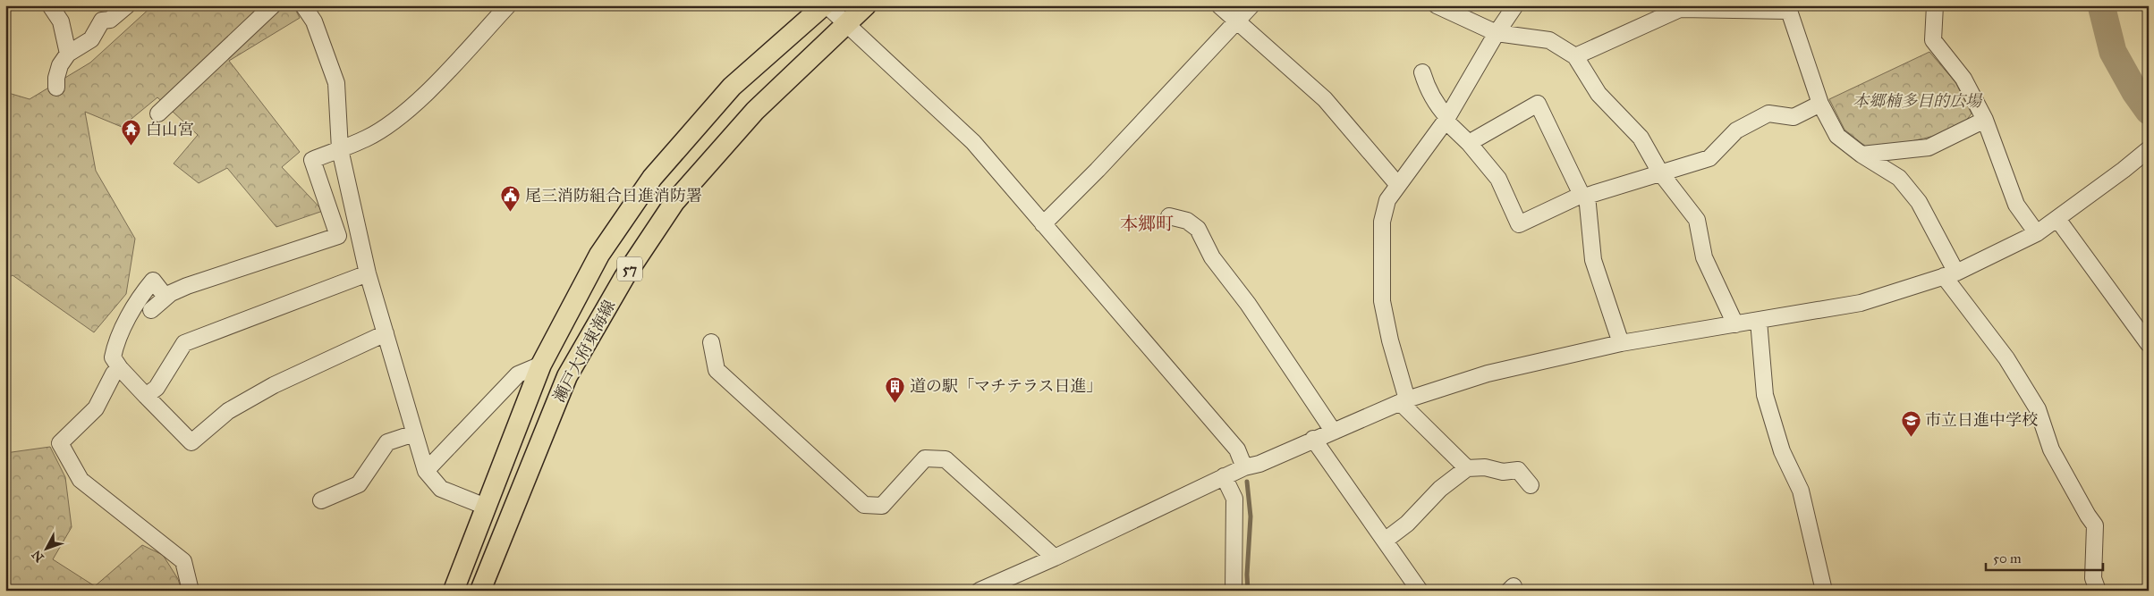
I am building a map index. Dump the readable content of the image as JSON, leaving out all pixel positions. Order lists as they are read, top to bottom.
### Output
{
  "streets": {
    "main road": ["57", "瀬戸大府東海線"]
  },
  "districts": ["本郷町"],
  "parks": ["本郷楠多目的広場"],
  "places": {
    "temple": ["白山宮"],
    "public building": ["尾三消防組合日進消防署"],
    "building": ["道の駅「マチテラス日進」"],
    "school or university": ["市立日進中学校"]
  },
  "scale_bar": "50 m",
  "north": "bottom left"
}
